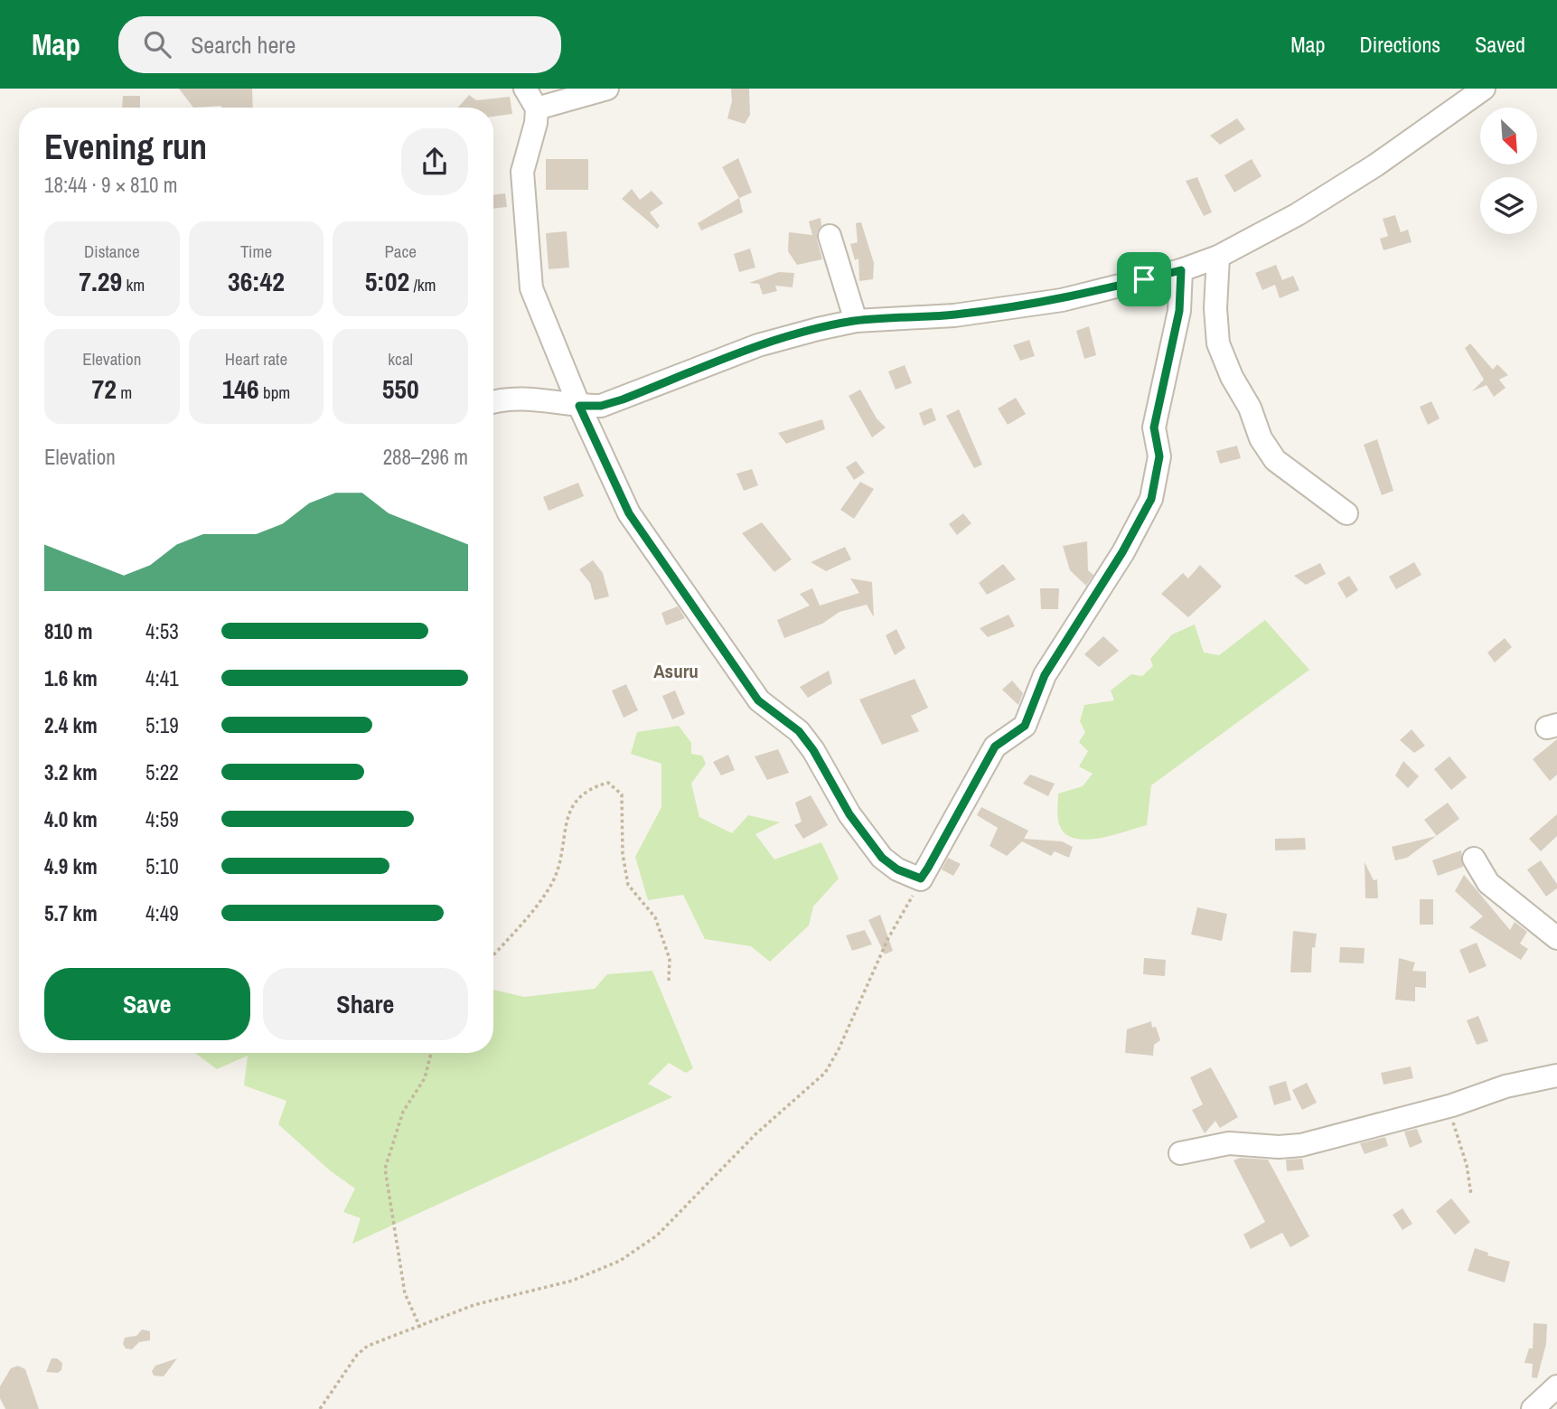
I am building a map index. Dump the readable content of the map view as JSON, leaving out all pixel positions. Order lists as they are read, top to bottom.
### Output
{
  "districts": ["Asuru"],
  "north": "bottom right",
  "page": {
    "header": "Map",
    "search": "Search here",
    "nav": ["Map", "Directions", "Saved"],
    "heading": ["Evening run", "18:44 · 9 × 810 m"],
    "stats": [
      ["Distance", "7.29 km"],
      ["Time", "36:42"],
      ["Pace", "5:02 /km"],
      ["Elevation", "72 m"],
      ["Heart rate", "146 bpm"],
      ["kcal", "550"]
    ],
    "chart": ["Elevation", "288–296 m"],
    "list": [
      {
        "name": "810 m",
        "note": "4:53"
      },
      {
        "name": "1.6 km",
        "note": "4:41"
      },
      {
        "name": "2.4 km",
        "note": "5:19"
      },
      {
        "name": "3.2 km",
        "note": "5:22"
      },
      {
        "name": "4.0 km",
        "note": "4:59"
      },
      {
        "name": "4.9 km",
        "note": "5:10"
      },
      {
        "name": "5.7 km",
        "note": "4:49"
      }
    ],
    "buttons": ["Save", "Share"]
  }
}
